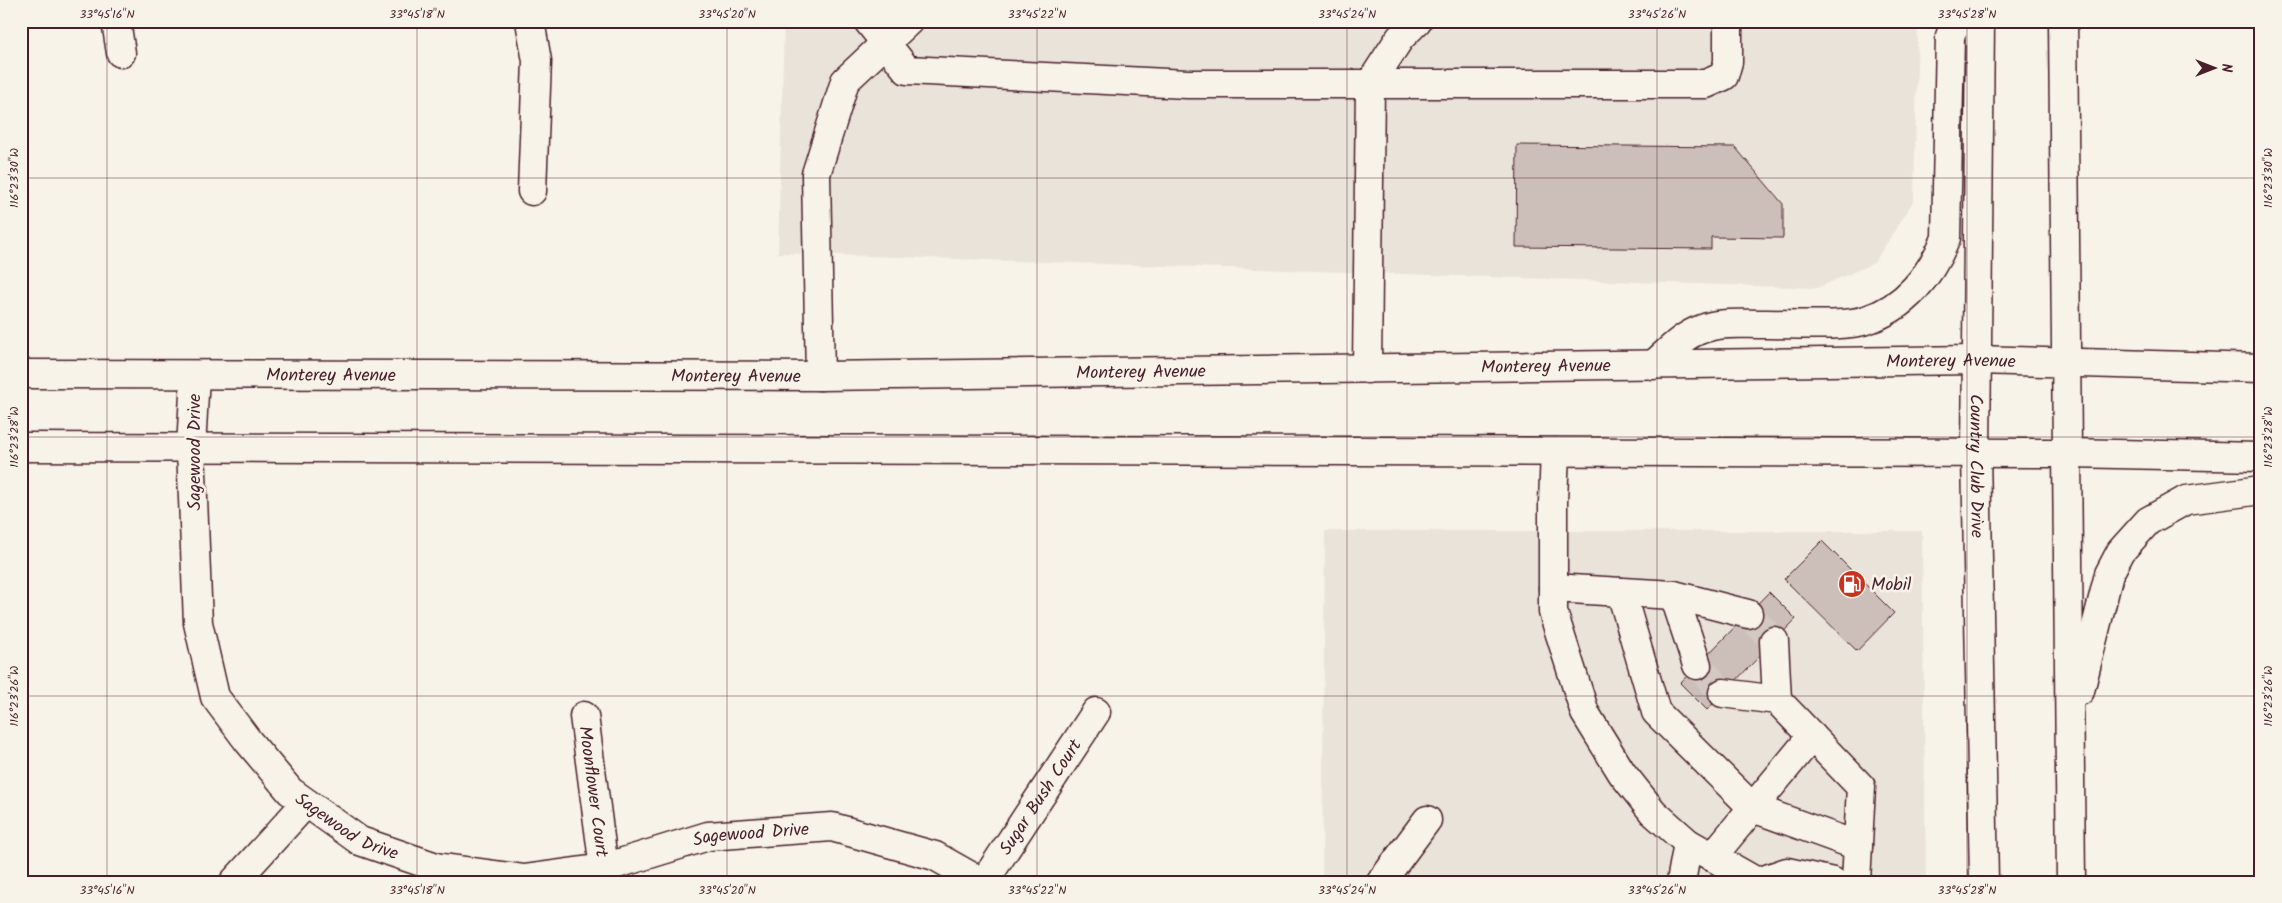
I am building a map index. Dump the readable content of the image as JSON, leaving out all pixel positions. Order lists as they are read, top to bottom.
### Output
{
  "streets": {
    "main road": [
      "Monterey Avenue",
      "Sagewood Drive",
      "Country Club Drive",
      "Moonflower Court",
      "Sugar Bush Court"
    ]
  },
  "crossings": [
    ["Monterey Avenue", "Sagewood Drive"],
    ["Monterey Avenue", "Country Club Drive"],
    ["Sagewood Drive", "Moonflower Court"],
    ["Sagewood Drive", "Sugar Bush Court"]
  ],
  "places": {
    "fuel station": ["Mobil"]
  },
  "north": "right",
  "coordinates": [
    "33°45'16\"N",
    "33°45'18\"N",
    "33°45'20\"N",
    "33°45'22\"N",
    "33°45'24\"N",
    "33°45'26\"N",
    "33°45'28\"N",
    "116°23'30\"W",
    "116°23'28\"W",
    "116°23'26\"W"
  ]
}
